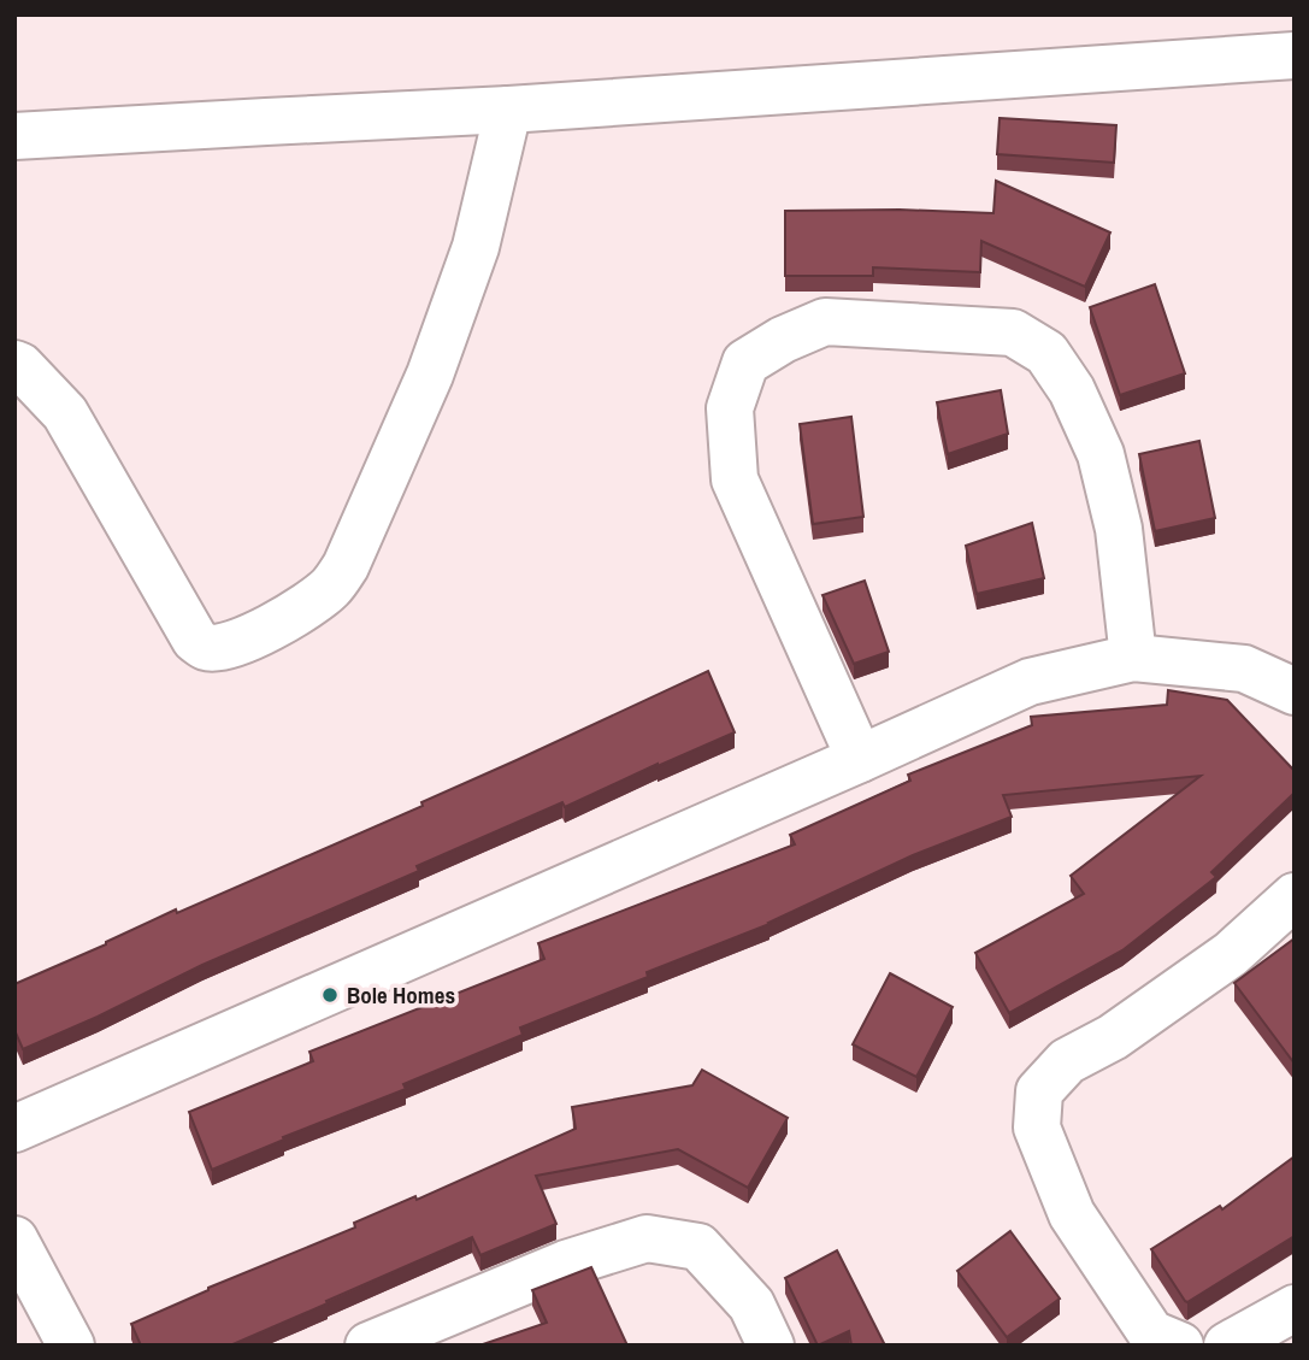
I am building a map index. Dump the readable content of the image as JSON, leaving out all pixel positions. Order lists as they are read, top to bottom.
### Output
{
  "places": ["Bole Homes"]
}
